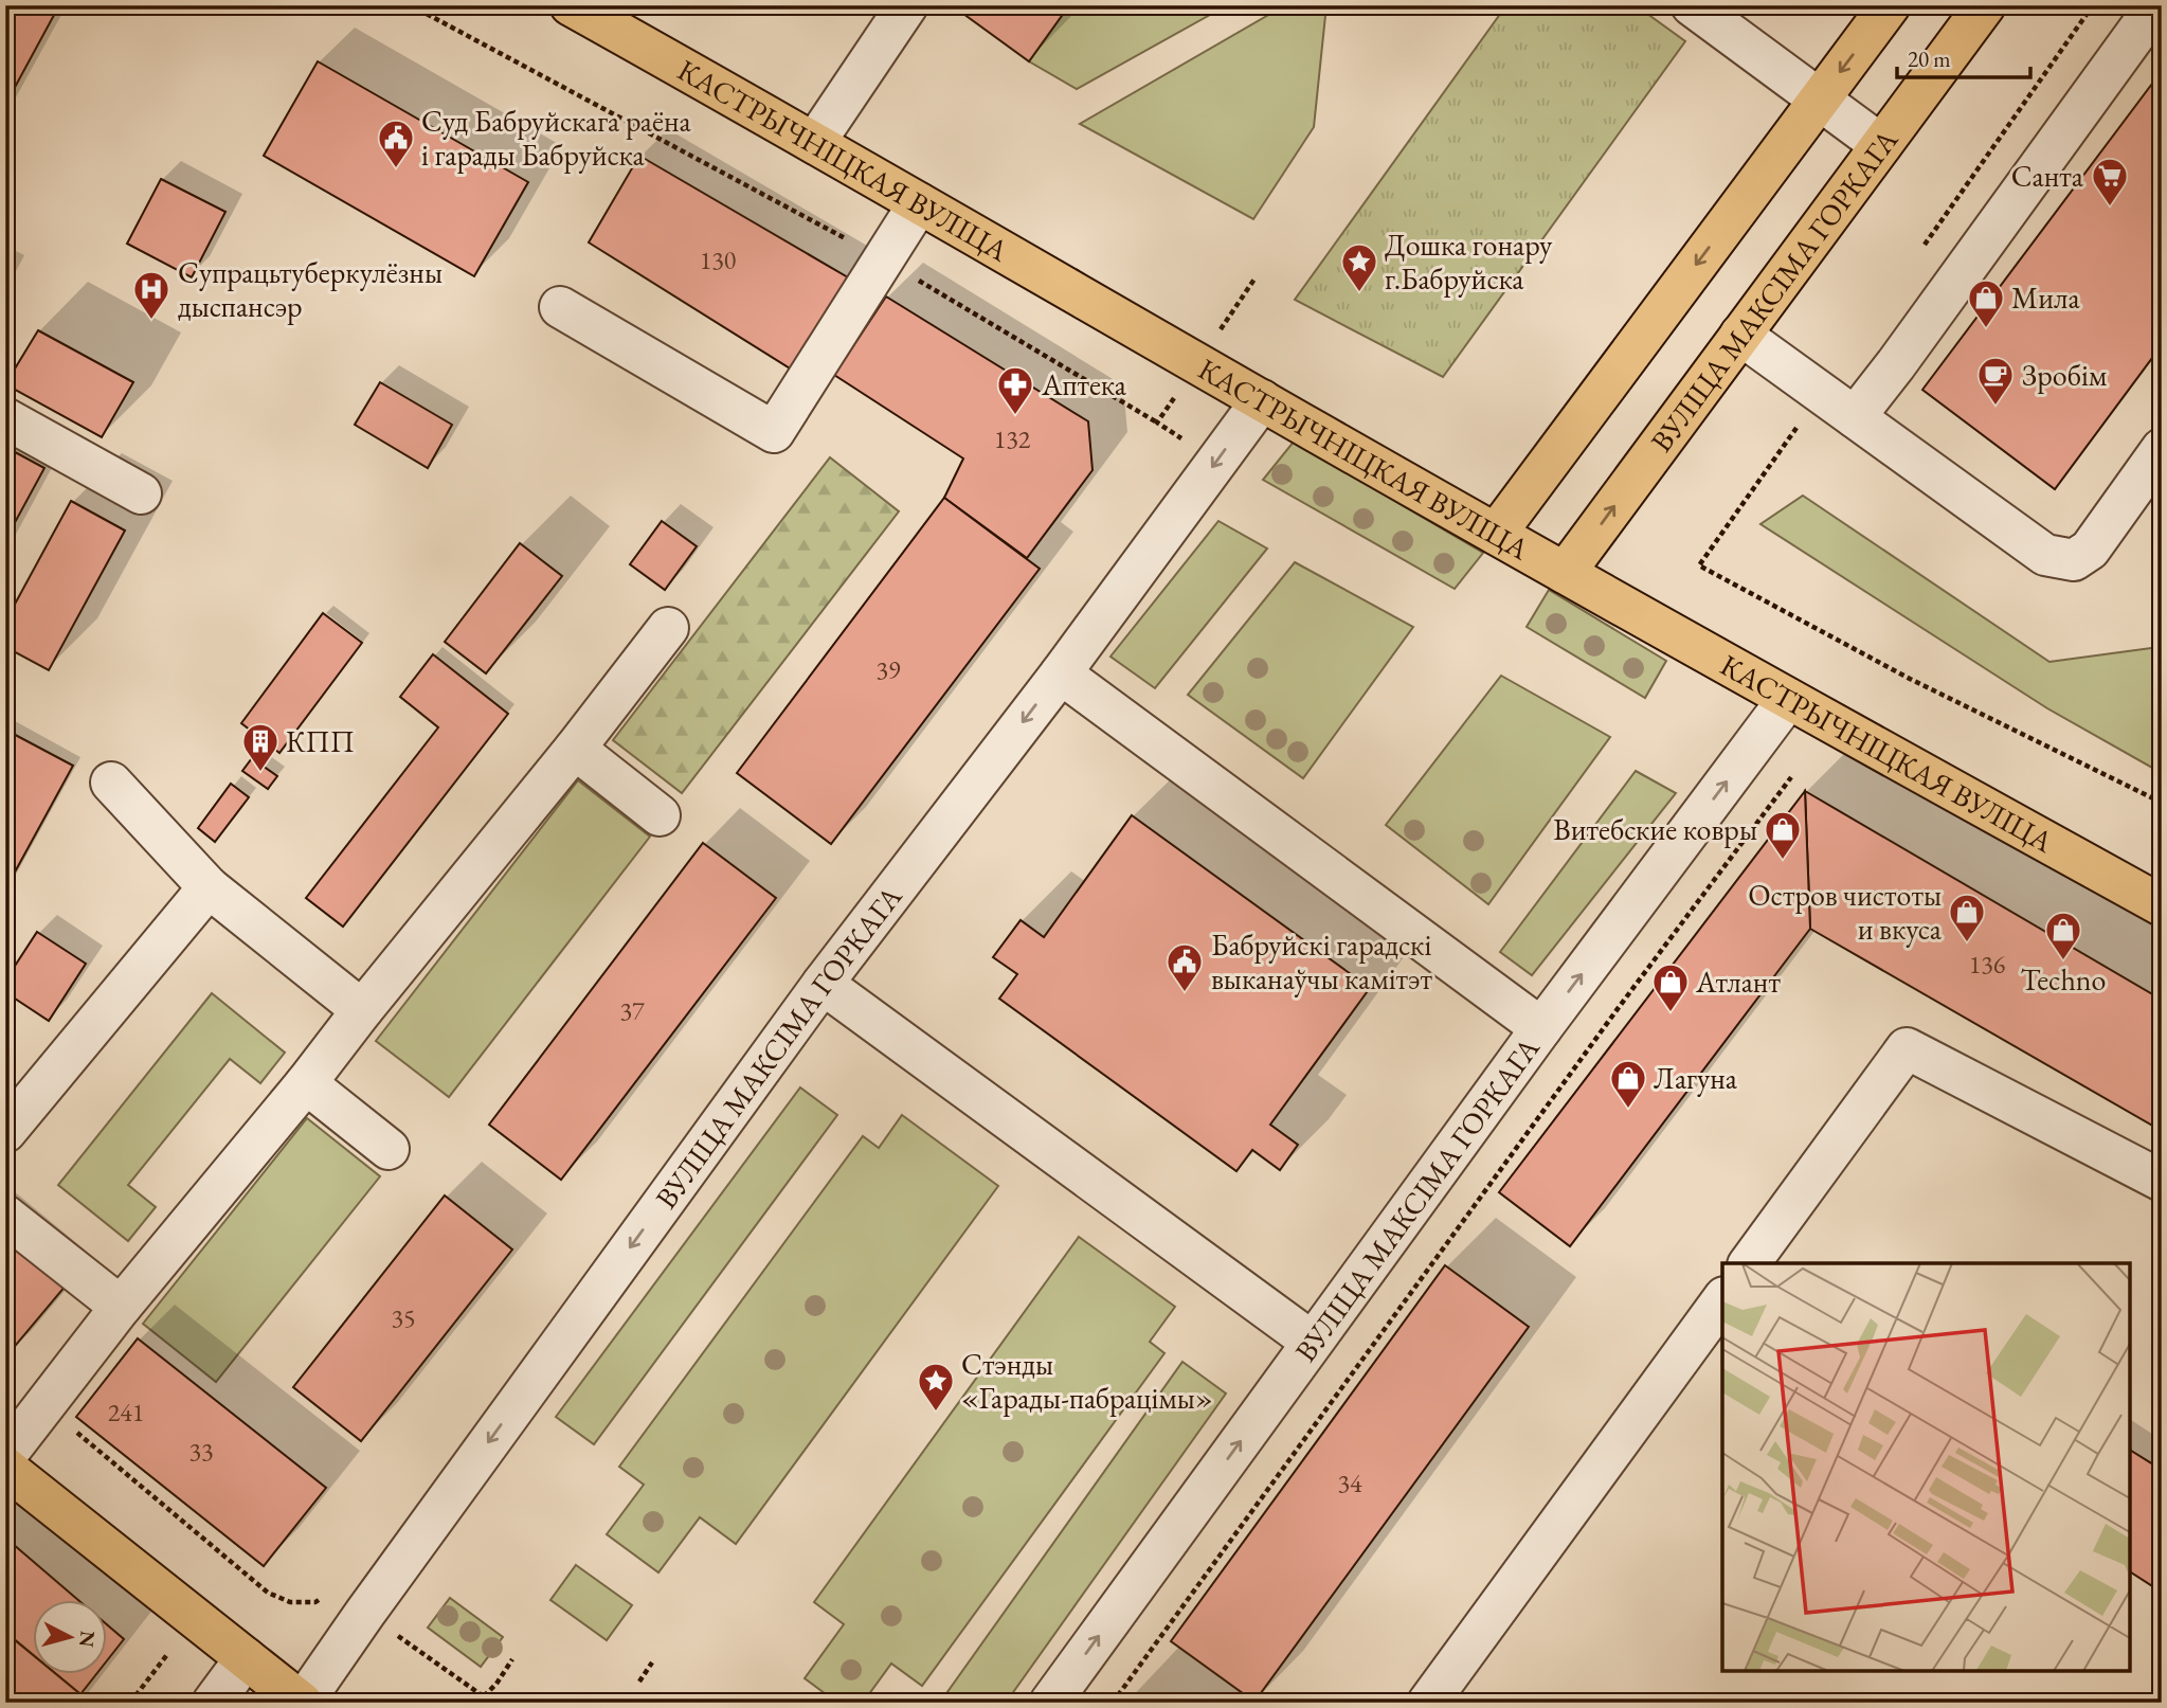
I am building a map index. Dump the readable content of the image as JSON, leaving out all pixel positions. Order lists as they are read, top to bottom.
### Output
{
  "streets": {
    "main road": ["КАСТРЫЧНІЦКАЯ ВУЛІЦА", "ВУЛІЦА МАКСІМА ГОРКАГА"]
  },
  "crossings": [
    ["КАСТРЫЧНІЦКАЯ ВУЛІЦА", "ВУЛІЦА МАКСІМА ГОРКАГА"]
  ],
  "places": {
    "public building": ["Суд Бабруйскага раёна і гарады Бабруйска", "Бабруйскі гарадскі выканаўчы камітэт"],
    "supermarket": ["Санта"],
    "place": ["Дошка гонару г.Бабруйска", "Стэнды «Гарады-пабрацімы»"],
    "hospital": ["Супрацьтуберкулёзны дыспансэр"],
    "shop": [
      "Мила",
      "Витебские ковры",
      "Остров чистоты и вкуса",
      "Techno",
      "Атлант",
      "Лагуна"
    ],
    "cafe": ["Зробім"],
    "pharmacy": ["Аптека"],
    "building": ["КПП"]
  },
  "house_numbers": [
    "130",
    "132",
    "39",
    "136",
    "37",
    "35",
    "241",
    "33",
    "34"
  ],
  "scale_bar": "20 m",
  "north": "right"
}
